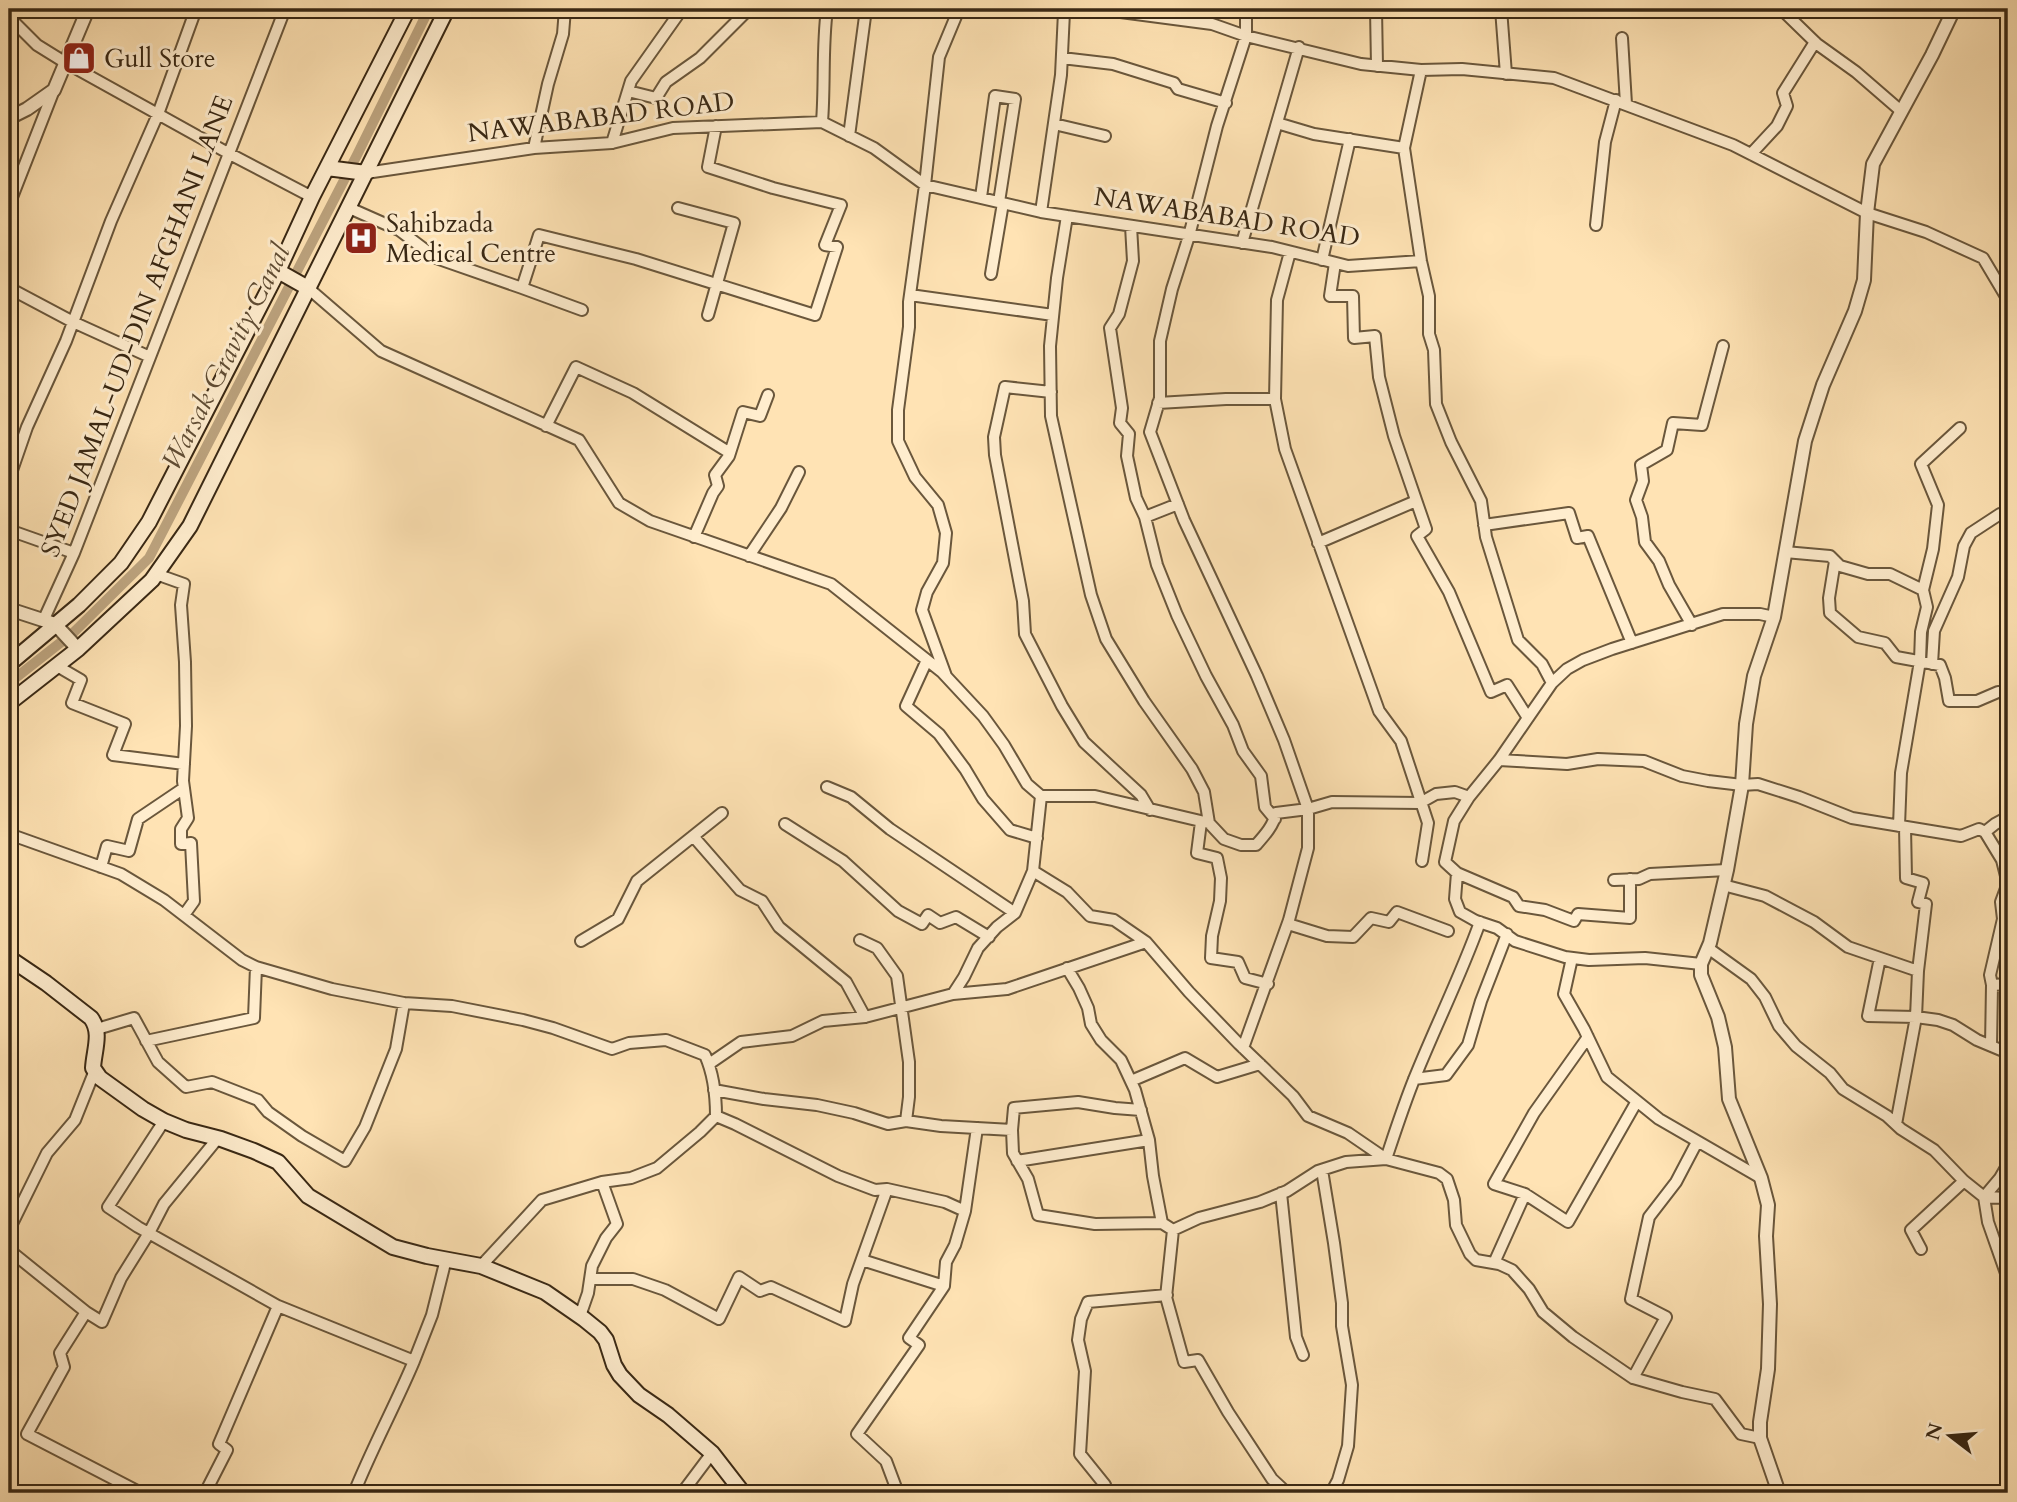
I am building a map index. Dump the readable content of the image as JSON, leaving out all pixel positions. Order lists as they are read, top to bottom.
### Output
{
  "streets": {
    "street": ["NAWABABAD ROAD", "SYED JAMAL-UD-DIN AFGHANI LANE"]
  },
  "water": ["Warsak Gravity Canal"],
  "places": {
    "shop": ["Gull Store"],
    "hospital": ["Sahibzada Medical Centre"]
  },
  "north": "left"
}
